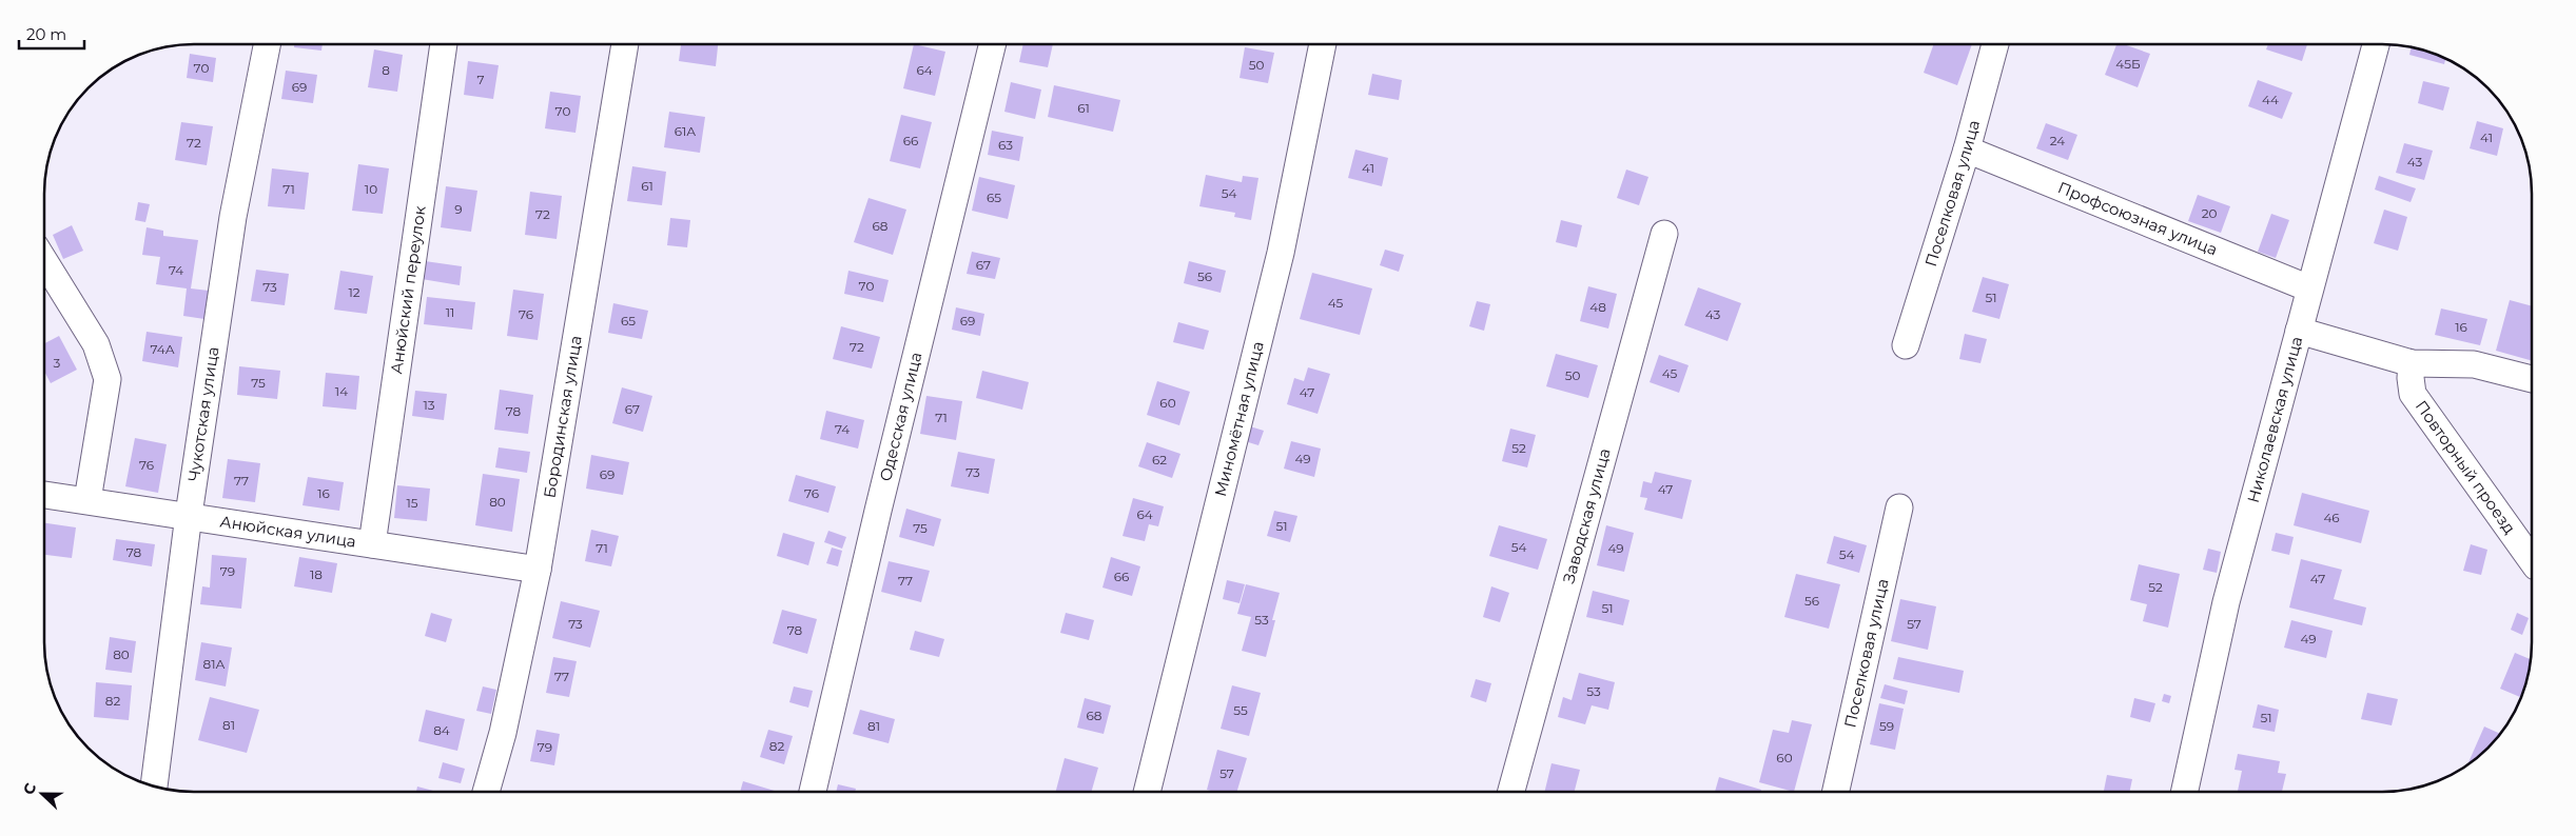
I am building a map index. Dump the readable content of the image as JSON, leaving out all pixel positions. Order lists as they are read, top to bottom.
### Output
{
  "streets": {
    "street": [
      "Поселковая улица",
      "Профсоюзная улица",
      "Анюйский переулок",
      "Чукотская улица",
      "Одесская улица",
      "Бородинская улица",
      "Миномётная улица",
      "Николаевская улица",
      "Повторный проезд",
      "Заводская улица",
      "Анюйская улица"
    ]
  },
  "crossings": [
    ["Поселковая улица", "Профсоюзная улица"],
    ["Профсоюзная улица", "Николаевская улица"],
    ["Анюйский переулок", "Анюйская улица"],
    ["Чукотская улица", "Анюйская улица"],
    ["Бородинская улица", "Анюйская улица"]
  ],
  "house_numbers": [
    "45Б",
    "50",
    "70",
    "8",
    "64",
    "7",
    "69",
    "44",
    "61",
    "70",
    "61А",
    "41",
    "66",
    "24",
    "72",
    "63",
    "43",
    "41",
    "61",
    "71",
    "10",
    "54",
    "65",
    "9",
    "20",
    "72",
    "68",
    "67",
    "74",
    "56",
    "70",
    "73",
    "12",
    "51",
    "45",
    "48",
    "11",
    "76",
    "43",
    "65",
    "69",
    "16",
    "72",
    "74А",
    "3",
    "45",
    "50",
    "75",
    "14",
    "47",
    "60",
    "13",
    "67",
    "78",
    "71",
    "74",
    "52",
    "49",
    "62",
    "76",
    "73",
    "69",
    "77",
    "47",
    "16",
    "76",
    "80",
    "15",
    "64",
    "46",
    "51",
    "75",
    "54",
    "71",
    "49",
    "78",
    "54",
    "79",
    "18",
    "66",
    "47",
    "77",
    "52",
    "56",
    "51",
    "53",
    "73",
    "57",
    "78",
    "49",
    "80",
    "81А",
    "77",
    "53",
    "82",
    "55",
    "68",
    "51",
    "81",
    "81",
    "59",
    "84",
    "82",
    "79",
    "60",
    "57"
  ],
  "scale_bar": "20 m",
  "north": "left"
}
